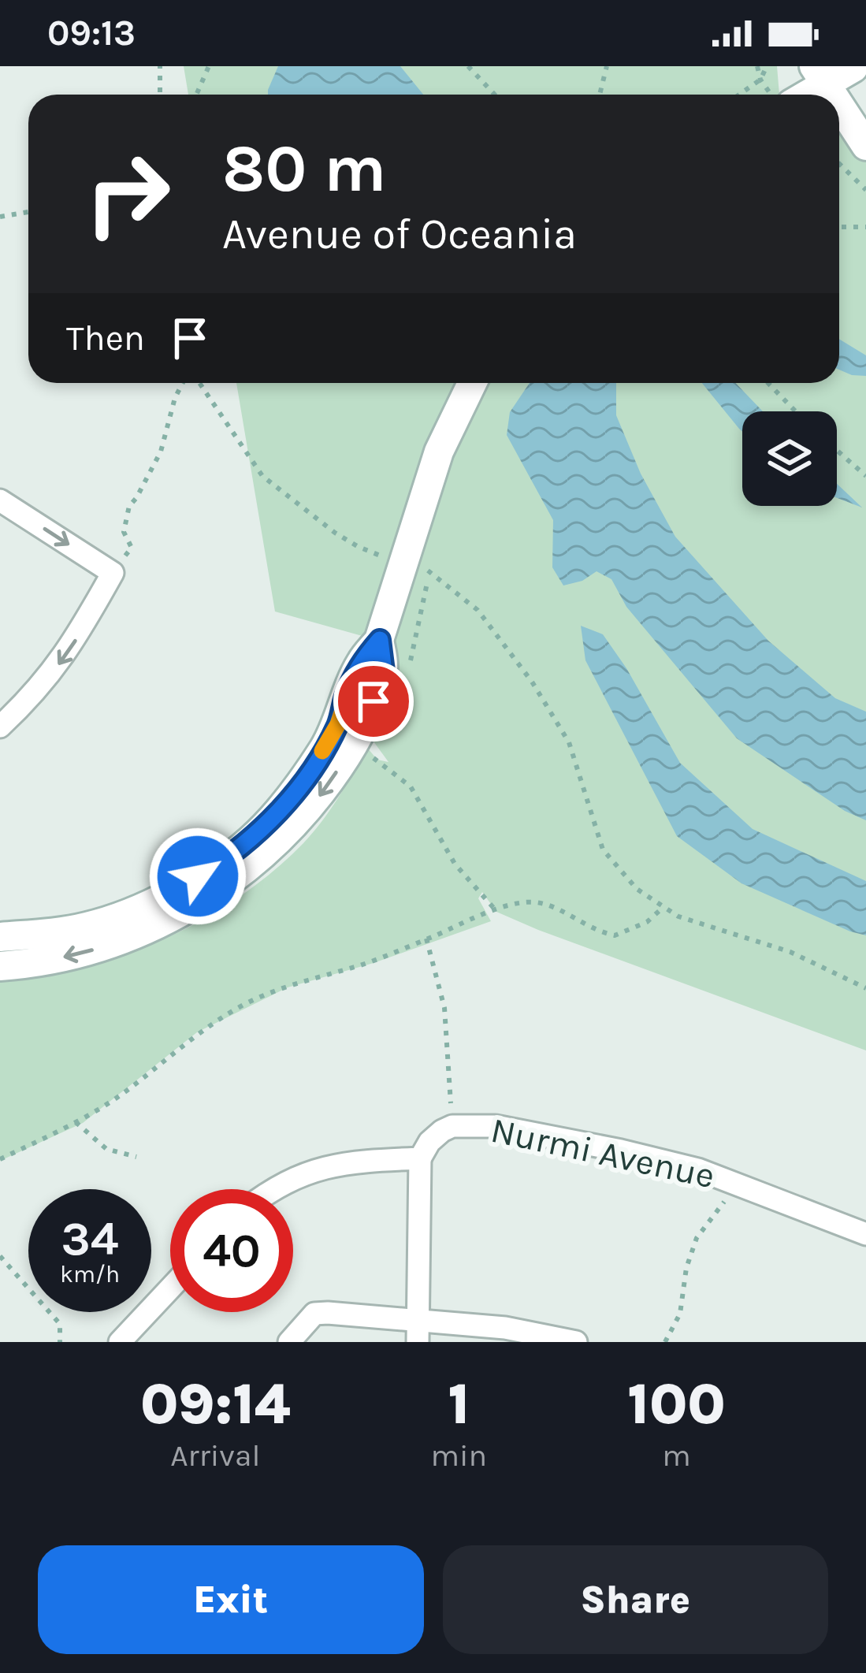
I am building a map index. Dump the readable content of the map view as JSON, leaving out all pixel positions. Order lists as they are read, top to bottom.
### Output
{
  "streets": {
    "street": ["Nurmi Avenue"]
  },
  "page": {
    "status": "09:13",
    "turn": ["80 m", "Avenue of Oceania"],
    "then": "Then",
    "speed": "34 km/h",
    "limit": "40",
    "eta": [
      "09:14",
      "Arrival",
      "1",
      "min",
      "100",
      "m"
    ],
    "buttons": ["Exit", "Share"]
  }
}
